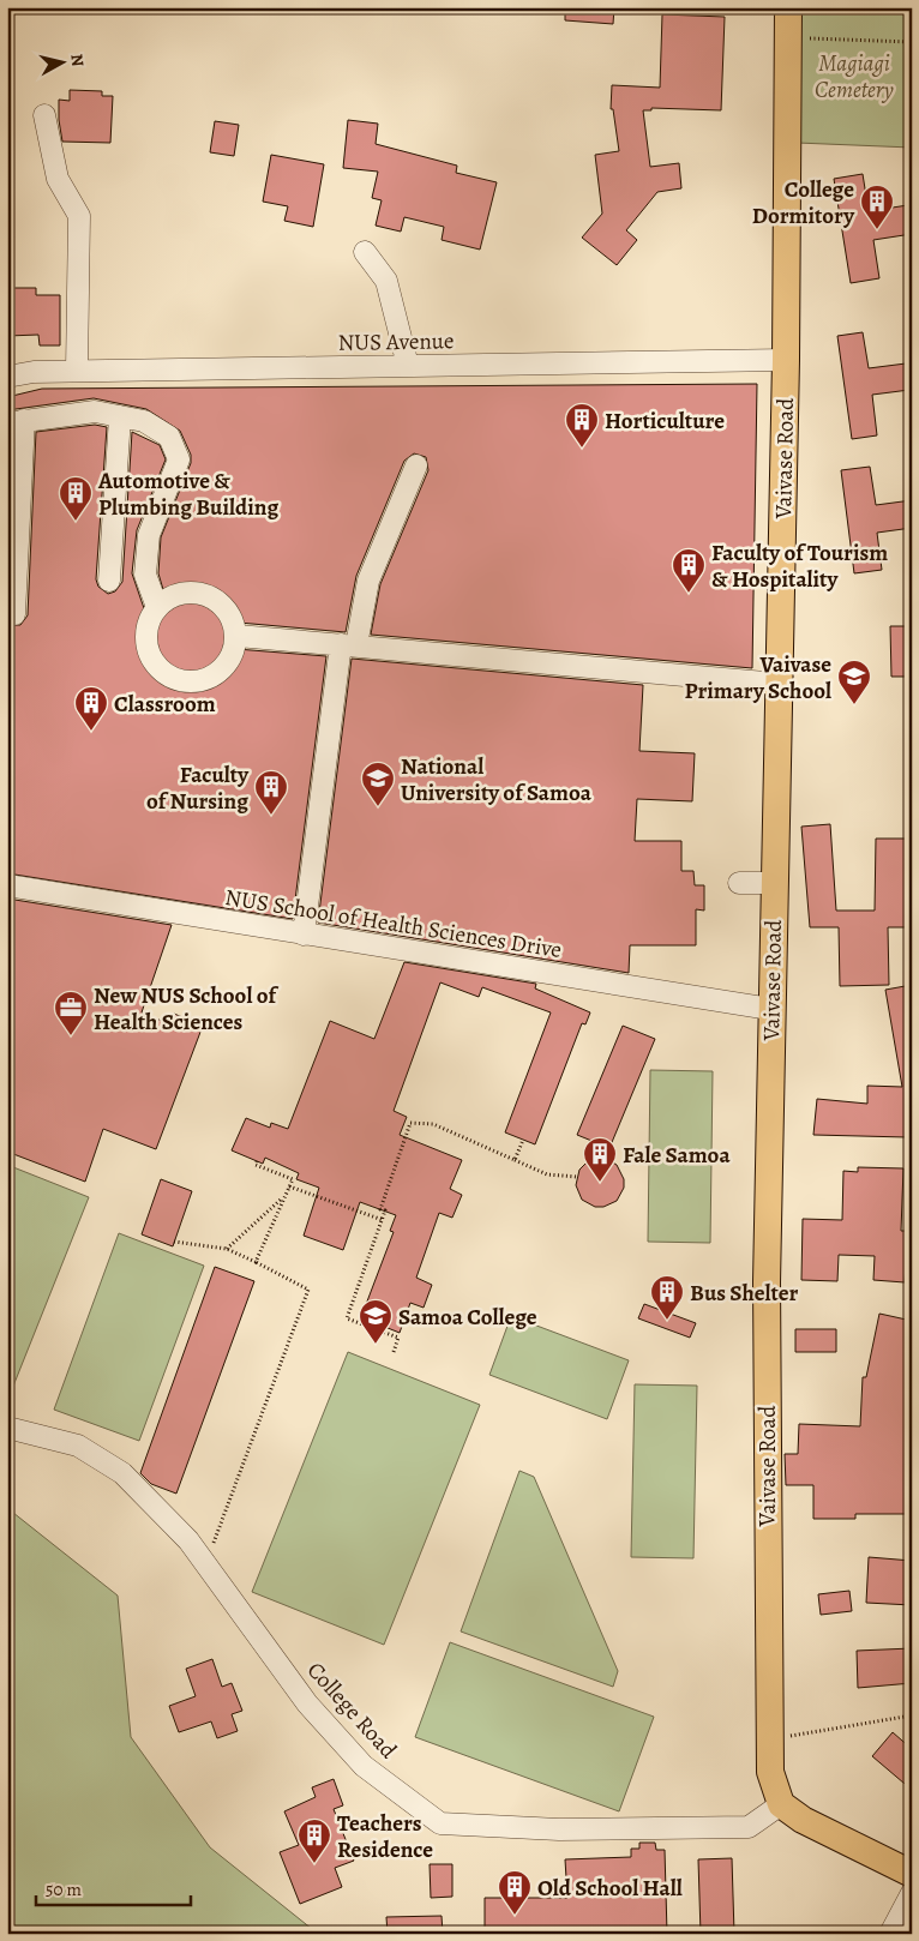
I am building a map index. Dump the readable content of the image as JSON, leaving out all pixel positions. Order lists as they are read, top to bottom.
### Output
{
  "streets": {
    "main road": ["Vaivase Road"],
    "street": ["NUS Avenue", "NUS School of Health Sciences Drive", "College Road"]
  },
  "crossings": [
    ["NUS Avenue", "Vaivase Road"],
    ["Vaivase Road", "NUS School of Health Sciences Drive"],
    ["Vaivase Road", "College Road"]
  ],
  "parks": ["Magiagi Cemetery"],
  "places": {
    "building": [
      "College Dormitory",
      "Horticulture",
      "Automotive & Plumbing Building",
      "Faculty of Tourism & Hospitality",
      "Classroom",
      "Faculty of Nursing",
      "Fale Samoa",
      "Bus Shelter",
      "Teachers Residence",
      "Old School Hall"
    ],
    "school or university": ["Vaivase Primary School", "National University of Samoa", "Samoa College"],
    "office": ["New NUS School of Health Sciences"]
  },
  "scale_bar": "50 m",
  "north": "right"
}
